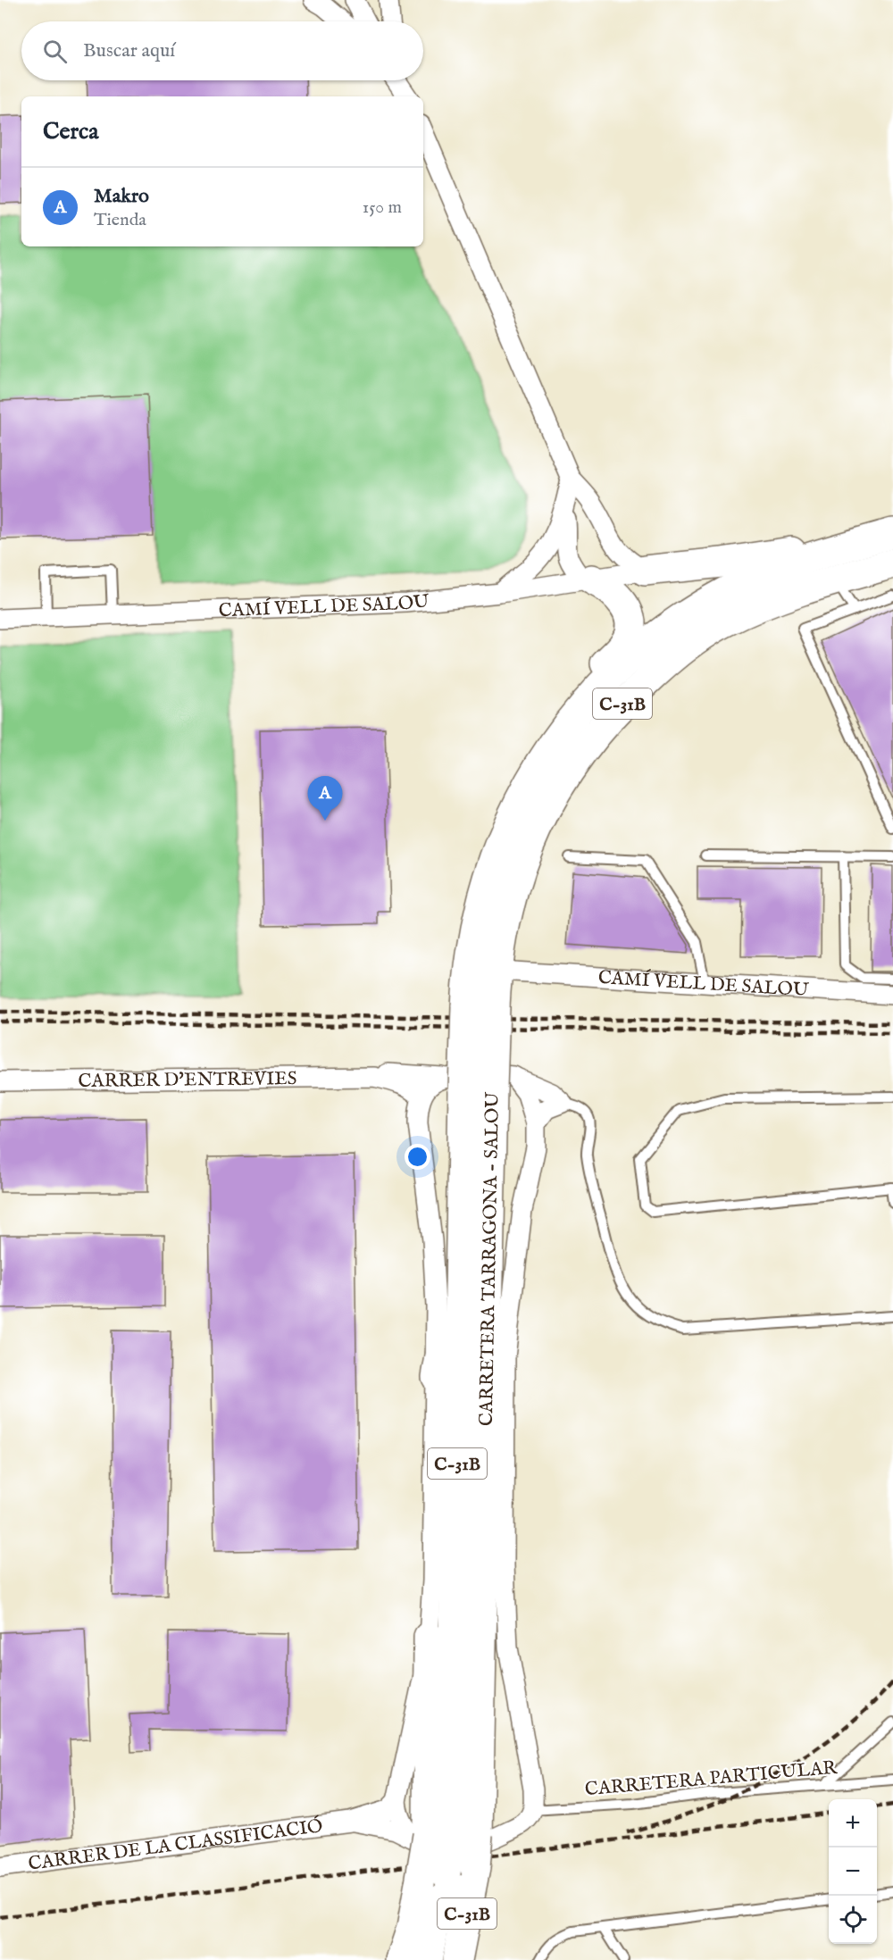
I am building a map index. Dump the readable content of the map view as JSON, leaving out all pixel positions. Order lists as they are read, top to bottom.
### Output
{
  "streets": {
    "highway": ["C-31B", "CARRETERA TARRAGONA - SALOU"],
    "street": ["CAMÍ VELL DE SALOU", "CARRER D'ENTREVIES", "CARRER DE LA CLASSIFICACIÓ"],
    "lane": ["CARRETERA PARTICULAR"]
  },
  "crossings": [
    ["CAMÍ VELL DE SALOU", "CARRETERA TARRAGONA - SALOU"],
    ["C-31B", "CARRER D'ENTREVIES"],
    ["C-31B", "CARRETERA TARRAGONA - SALOU"],
    ["C-31B", "CARRETERA PARTICULAR"],
    ["C-31B", "CARRER DE LA CLASSIFICACIÓ"],
    ["CARRER D'ENTREVIES", "CARRETERA TARRAGONA - SALOU"],
    ["CARRETERA TARRAGONA - SALOU", "CARRER DE LA CLASSIFICACIÓ"],
    ["CARRETERA PARTICULAR", "CARRER DE LA CLASSIFICACIÓ"]
  ],
  "page": {
    "search": "Buscar aquí",
    "heading": "Cerca",
    "list": [
      {
        "mark": "A",
        "name": "Makro",
        "note": "Tienda",
        "value": "150 m"
      }
    ],
    "pins": "A",
    "map_buttons": ["+", "−"]
  }
}
